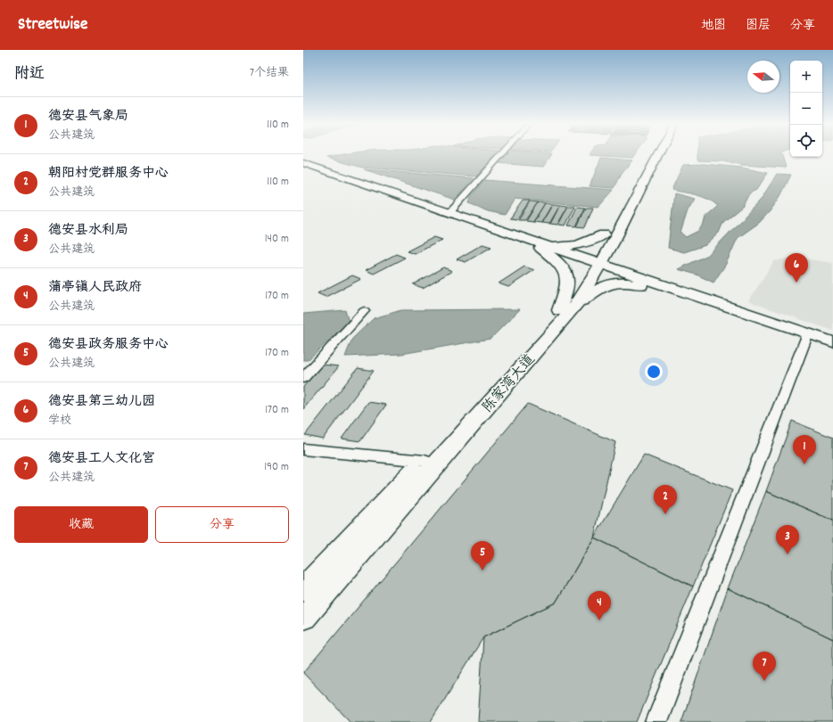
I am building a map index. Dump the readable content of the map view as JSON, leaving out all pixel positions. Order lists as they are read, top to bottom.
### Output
{
  "streets": {
    "main road": ["陈家湾大道"]
  },
  "north": "left",
  "page": {
    "header": "Streetwise",
    "nav": ["地图", "图层", "分享"],
    "heading": ["附近", "7个结果"],
    "map_buttons": ["+", "−"],
    "list": [
      {
        "mark": "1",
        "name": "德安县气象局",
        "note": "公共建筑",
        "value": "110 m"
      },
      {
        "mark": "2",
        "name": "朝阳村党群服务中心",
        "note": "公共建筑",
        "value": "110 m"
      },
      {
        "mark": "3",
        "name": "德安县水利局",
        "note": "公共建筑",
        "value": "140 m"
      },
      {
        "mark": "4",
        "name": "蒲亭镇人民政府",
        "note": "公共建筑",
        "value": "170 m"
      },
      {
        "mark": "5",
        "name": "德安县政务服务中心",
        "note": "公共建筑",
        "value": "170 m"
      },
      {
        "mark": "6",
        "name": "德安县第三幼儿园",
        "note": "学校",
        "value": "170 m"
      },
      {
        "mark": "7",
        "name": "德安县工人文化宫",
        "note": "公共建筑",
        "value": "190 m"
      }
    ],
    "pins": [
      "6",
      "1",
      "2",
      "3",
      "5",
      "4",
      "7"
    ],
    "buttons": ["收藏", "分享"]
  }
}
